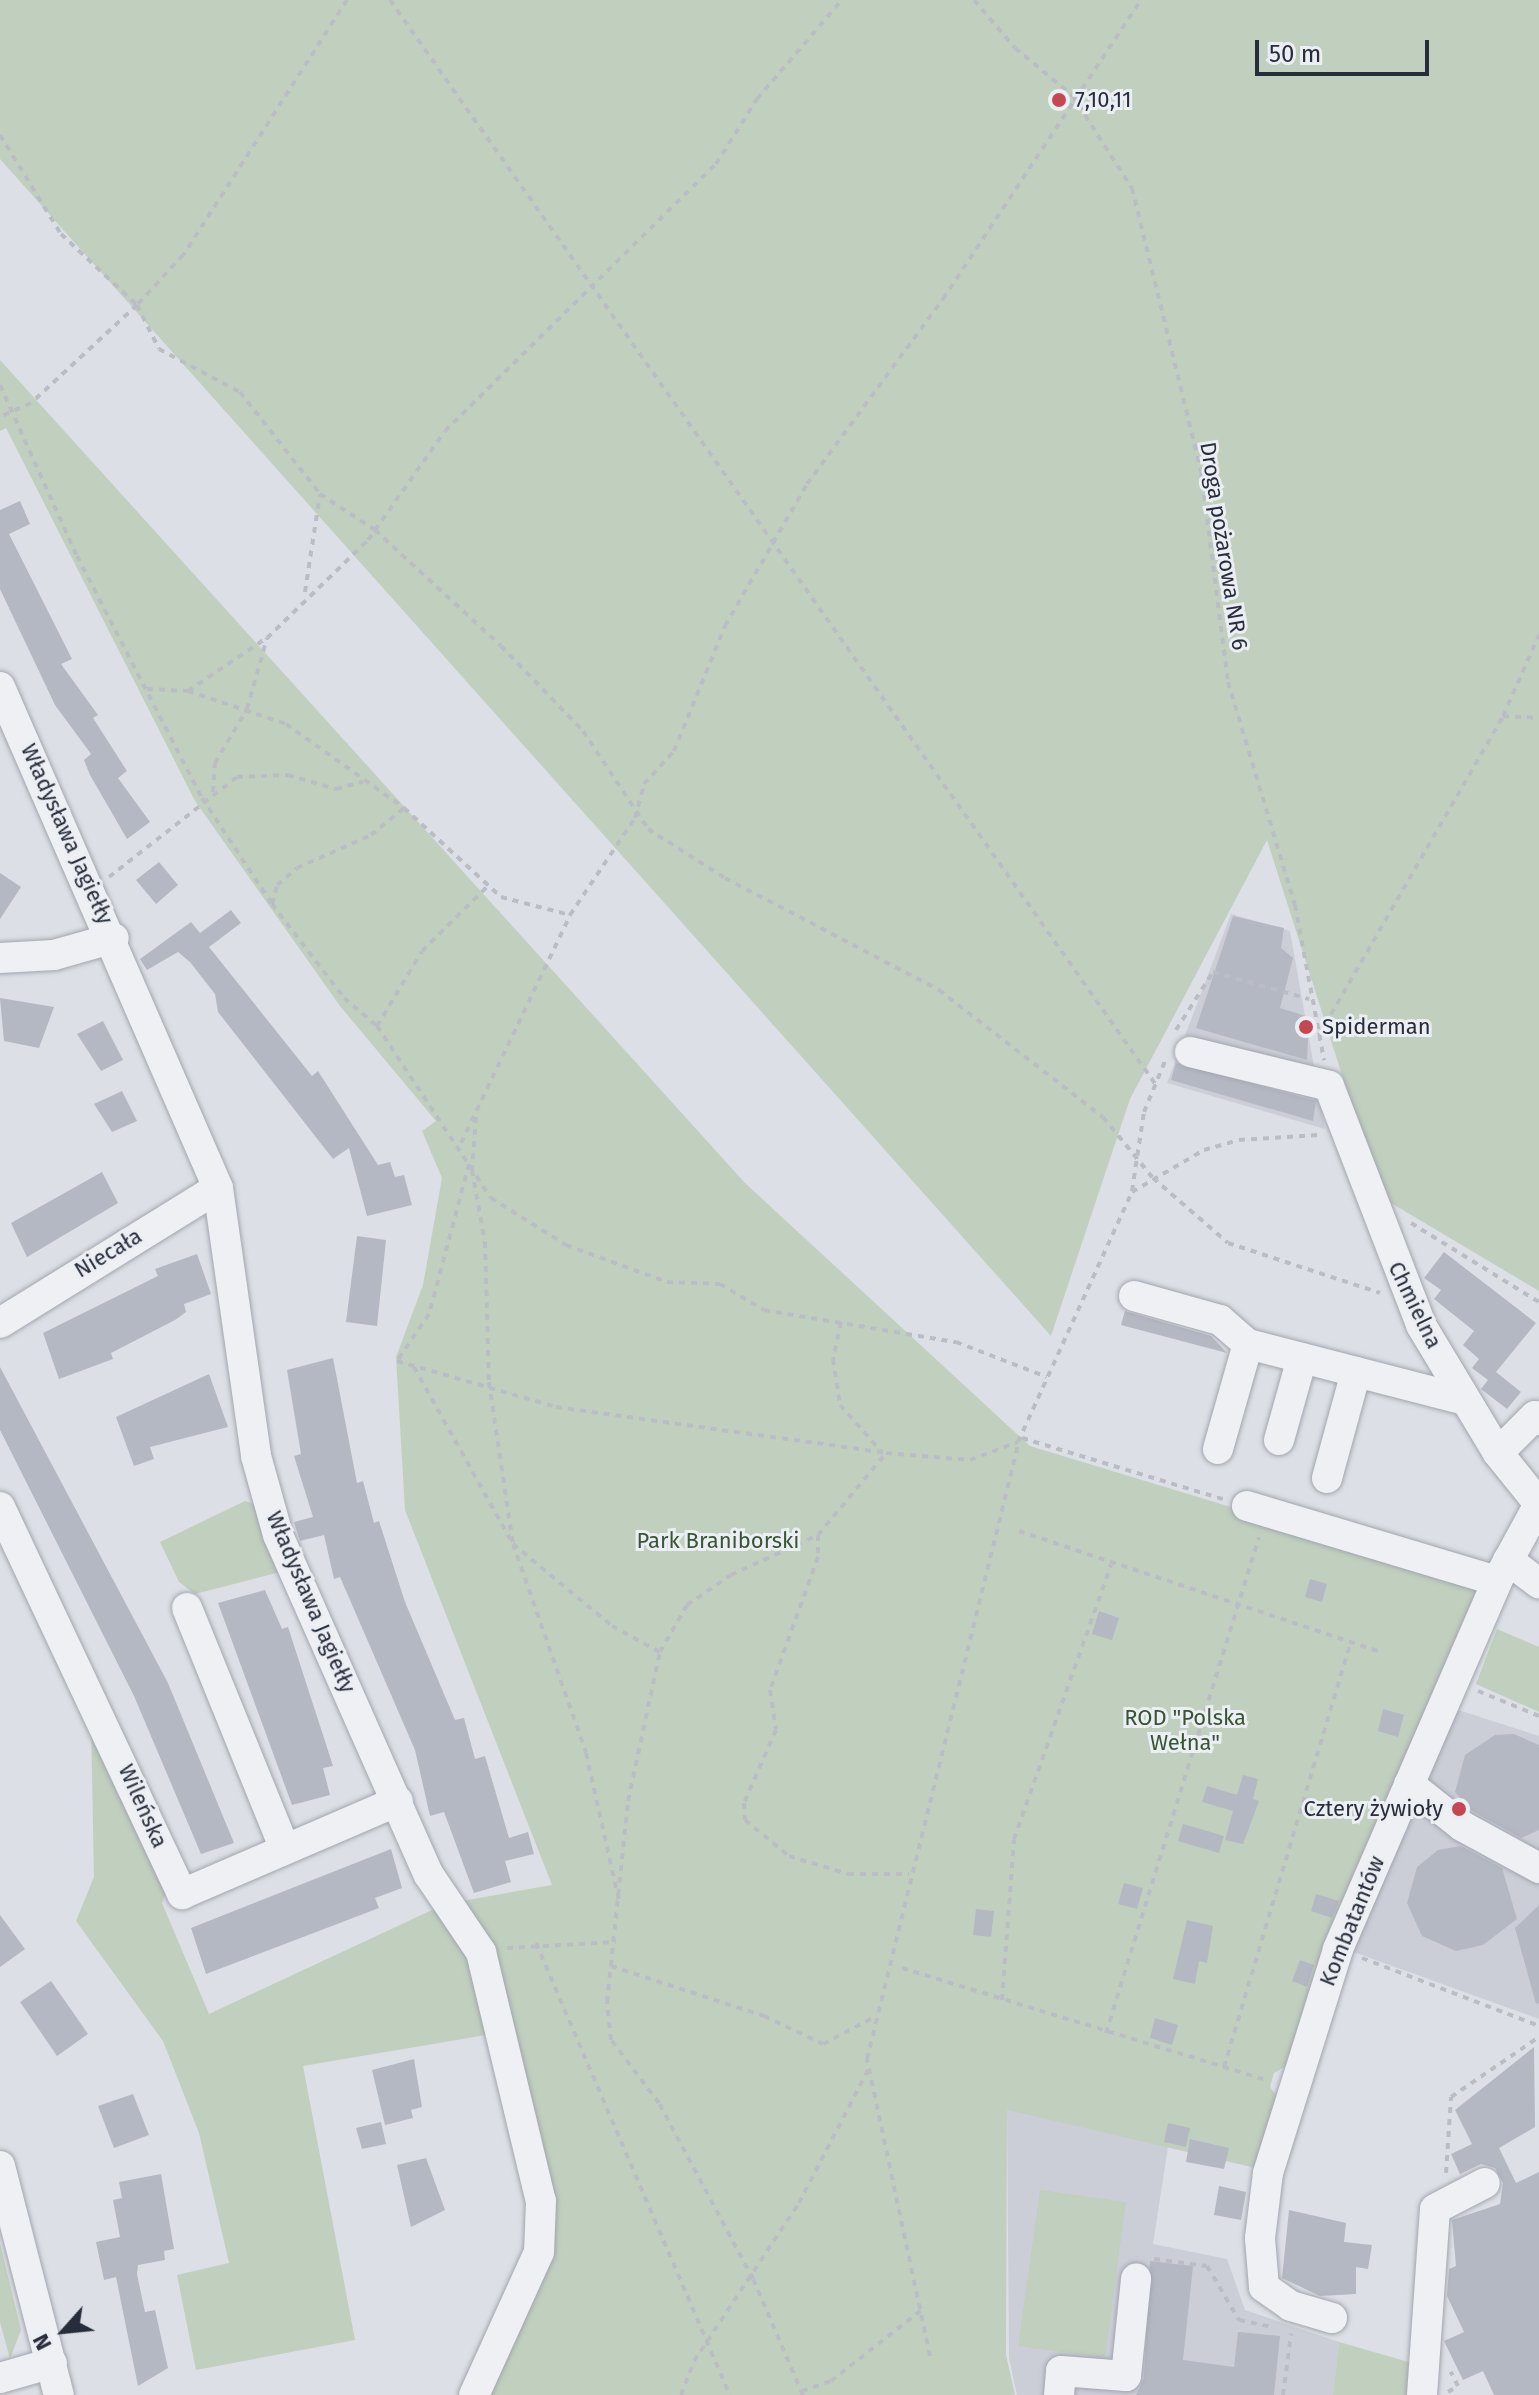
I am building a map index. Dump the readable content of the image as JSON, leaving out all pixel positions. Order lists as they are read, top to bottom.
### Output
{
  "streets": {
    "street": [
      "Władysława Jagiełły",
      "Niecała",
      "Chmielna",
      "Wileńska",
      "Kombatantów"
    ],
    "path": ["Droga pożarowa NR 6"]
  },
  "crossings": [
    ["Władysława Jagiełły", "Niecała"],
    ["Władysława Jagiełły", "Wileńska"],
    ["Chmielna", "Kombatantów"]
  ],
  "parks": ["Park Braniborski", "ROD \"Polska Wełna\""],
  "places": ["7,10,11", "Spiderman", "Cztery żywioły"],
  "scale_bar": "50 m",
  "north": "bottom left"
}
